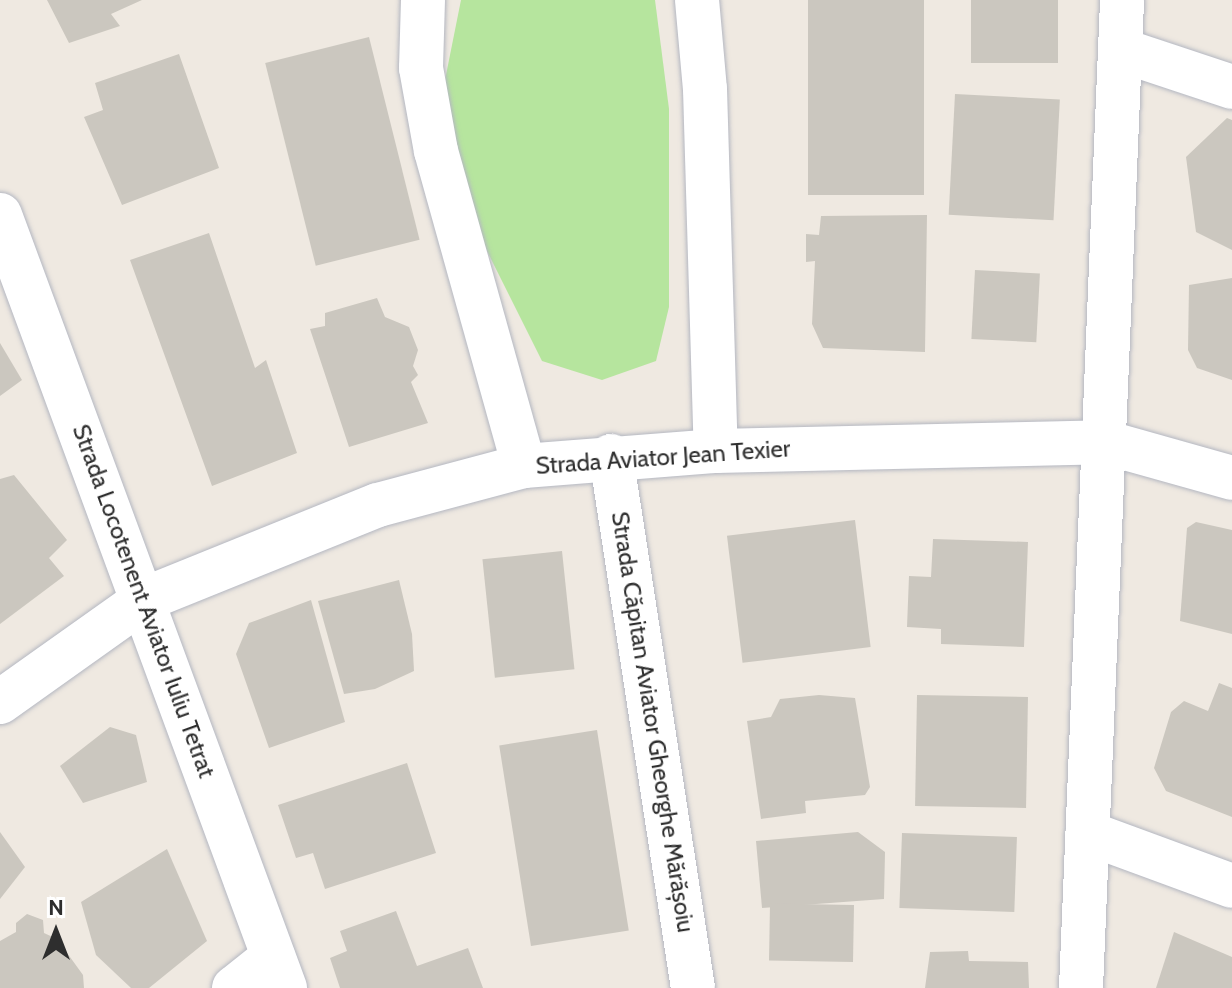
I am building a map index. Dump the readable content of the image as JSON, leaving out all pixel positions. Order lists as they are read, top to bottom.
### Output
{
  "streets": {
    "street": ["Strada Aviator Jean Texier", "Strada Locotenent Aviator Iuliu Tetrat", "Strada Căpitan Aviator Gheorghe Mărășoiu"]
  },
  "crossings": [
    ["Strada Aviator Jean Texier", "Strada Locotenent Aviator Iuliu Tetrat"],
    ["Strada Aviator Jean Texier", "Strada Căpitan Aviator Gheorghe Mărășoiu"]
  ],
  "north": "top"
}
